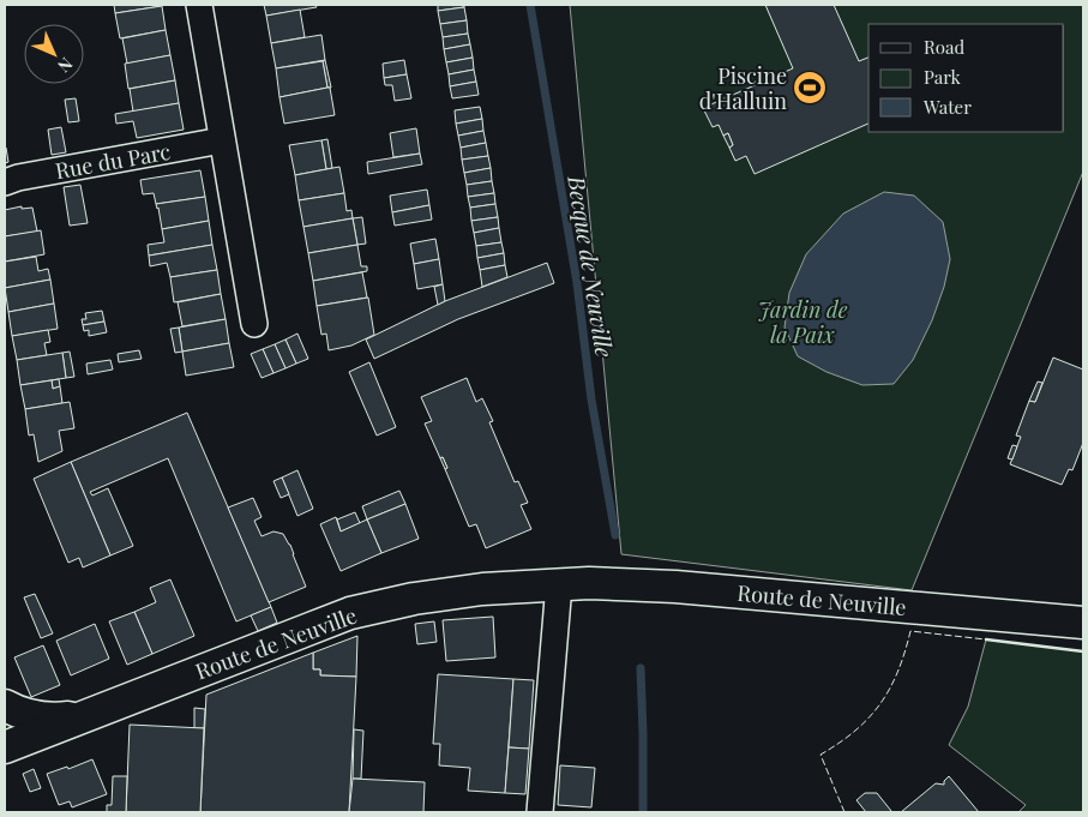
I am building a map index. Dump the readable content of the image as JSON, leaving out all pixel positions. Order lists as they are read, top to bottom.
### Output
{
  "streets": {
    "street": ["Rue du Parc", "Route de Neuville"]
  },
  "water": ["Becque de Neuville"],
  "parks": ["Jardin de la Paix"],
  "places": {
    "sports": ["Piscine d'Halluin"]
  },
  "legend": ["Road", "Park", "Water"],
  "north": "bottom right"
}
